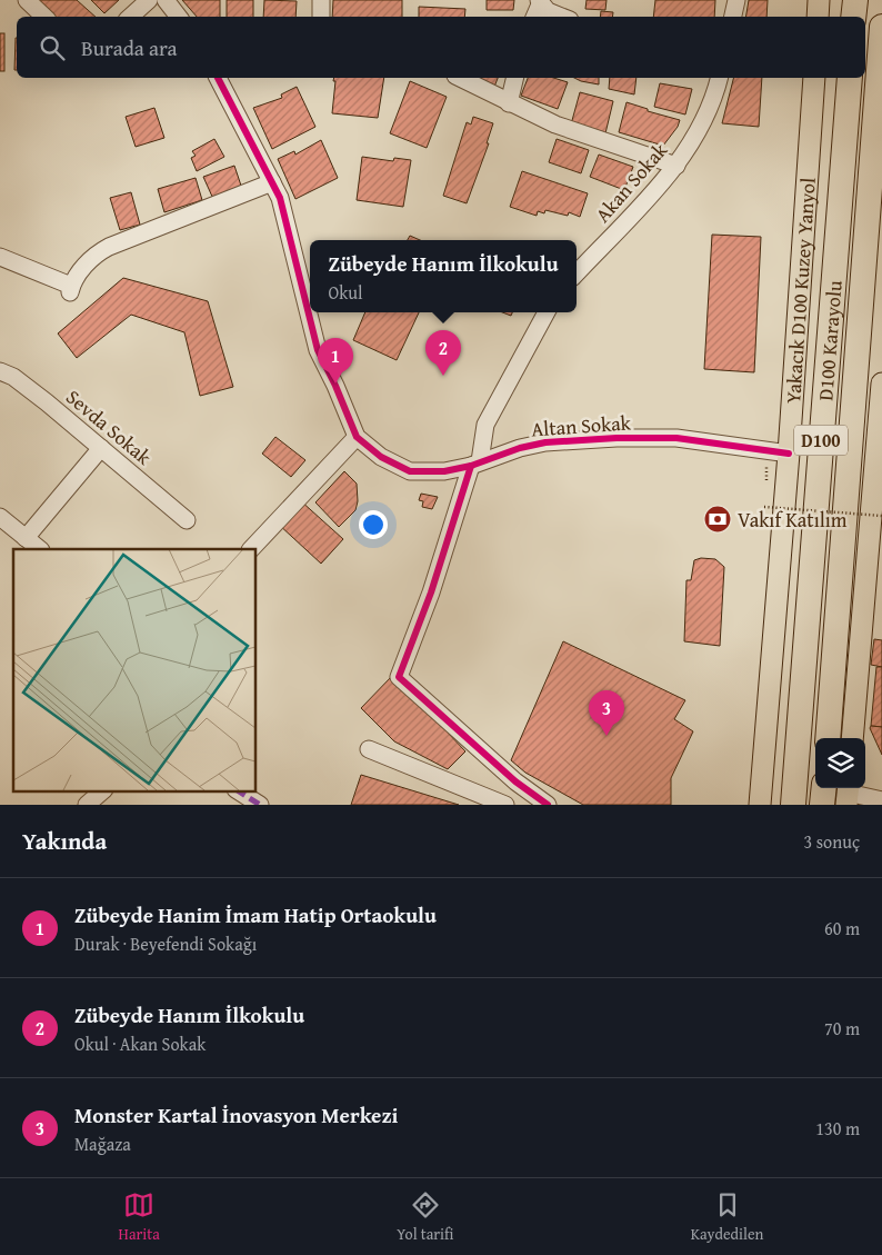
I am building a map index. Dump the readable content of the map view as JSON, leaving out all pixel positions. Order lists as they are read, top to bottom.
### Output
{
  "streets": {
    "highway": ["D100 Karayolu", "D100"],
    "main road": ["Yakacık D100 Kuzey Yanyol"],
    "street": ["Akan Sokak", "Altan Sokak", "Sevda Sokak"]
  },
  "crossings": [
    ["Yakacık D100 Kuzey Yanyol", "Altan Sokak"]
  ],
  "places": {
    "bank": ["Vakıf Katılım"]
  },
  "page": {
    "search": "Burada ara",
    "popup": ["Zübeyde Hanım İlkokulu", "Okul"],
    "pins": ["2", "1", "3"],
    "heading": ["Yakında", "3 sonuç"],
    "list": [
      {
        "mark": "1",
        "name": "Zübeyde Hanim İmam Hati̇p Ortaokulu",
        "note": "Durak · Beyefendi Sokağı",
        "value": "60 m"
      },
      {
        "mark": "2",
        "name": "Zübeyde Hanım İlkokulu",
        "note": "Okul · Akan Sokak",
        "value": "70 m"
      },
      {
        "mark": "3",
        "name": "Monster Kartal İnovasyon Merkezi",
        "note": "Mağaza",
        "value": "130 m"
      }
    ],
    "nav": ["Harita", "Yol tarifi", "Kaydedilen"]
  }
}
